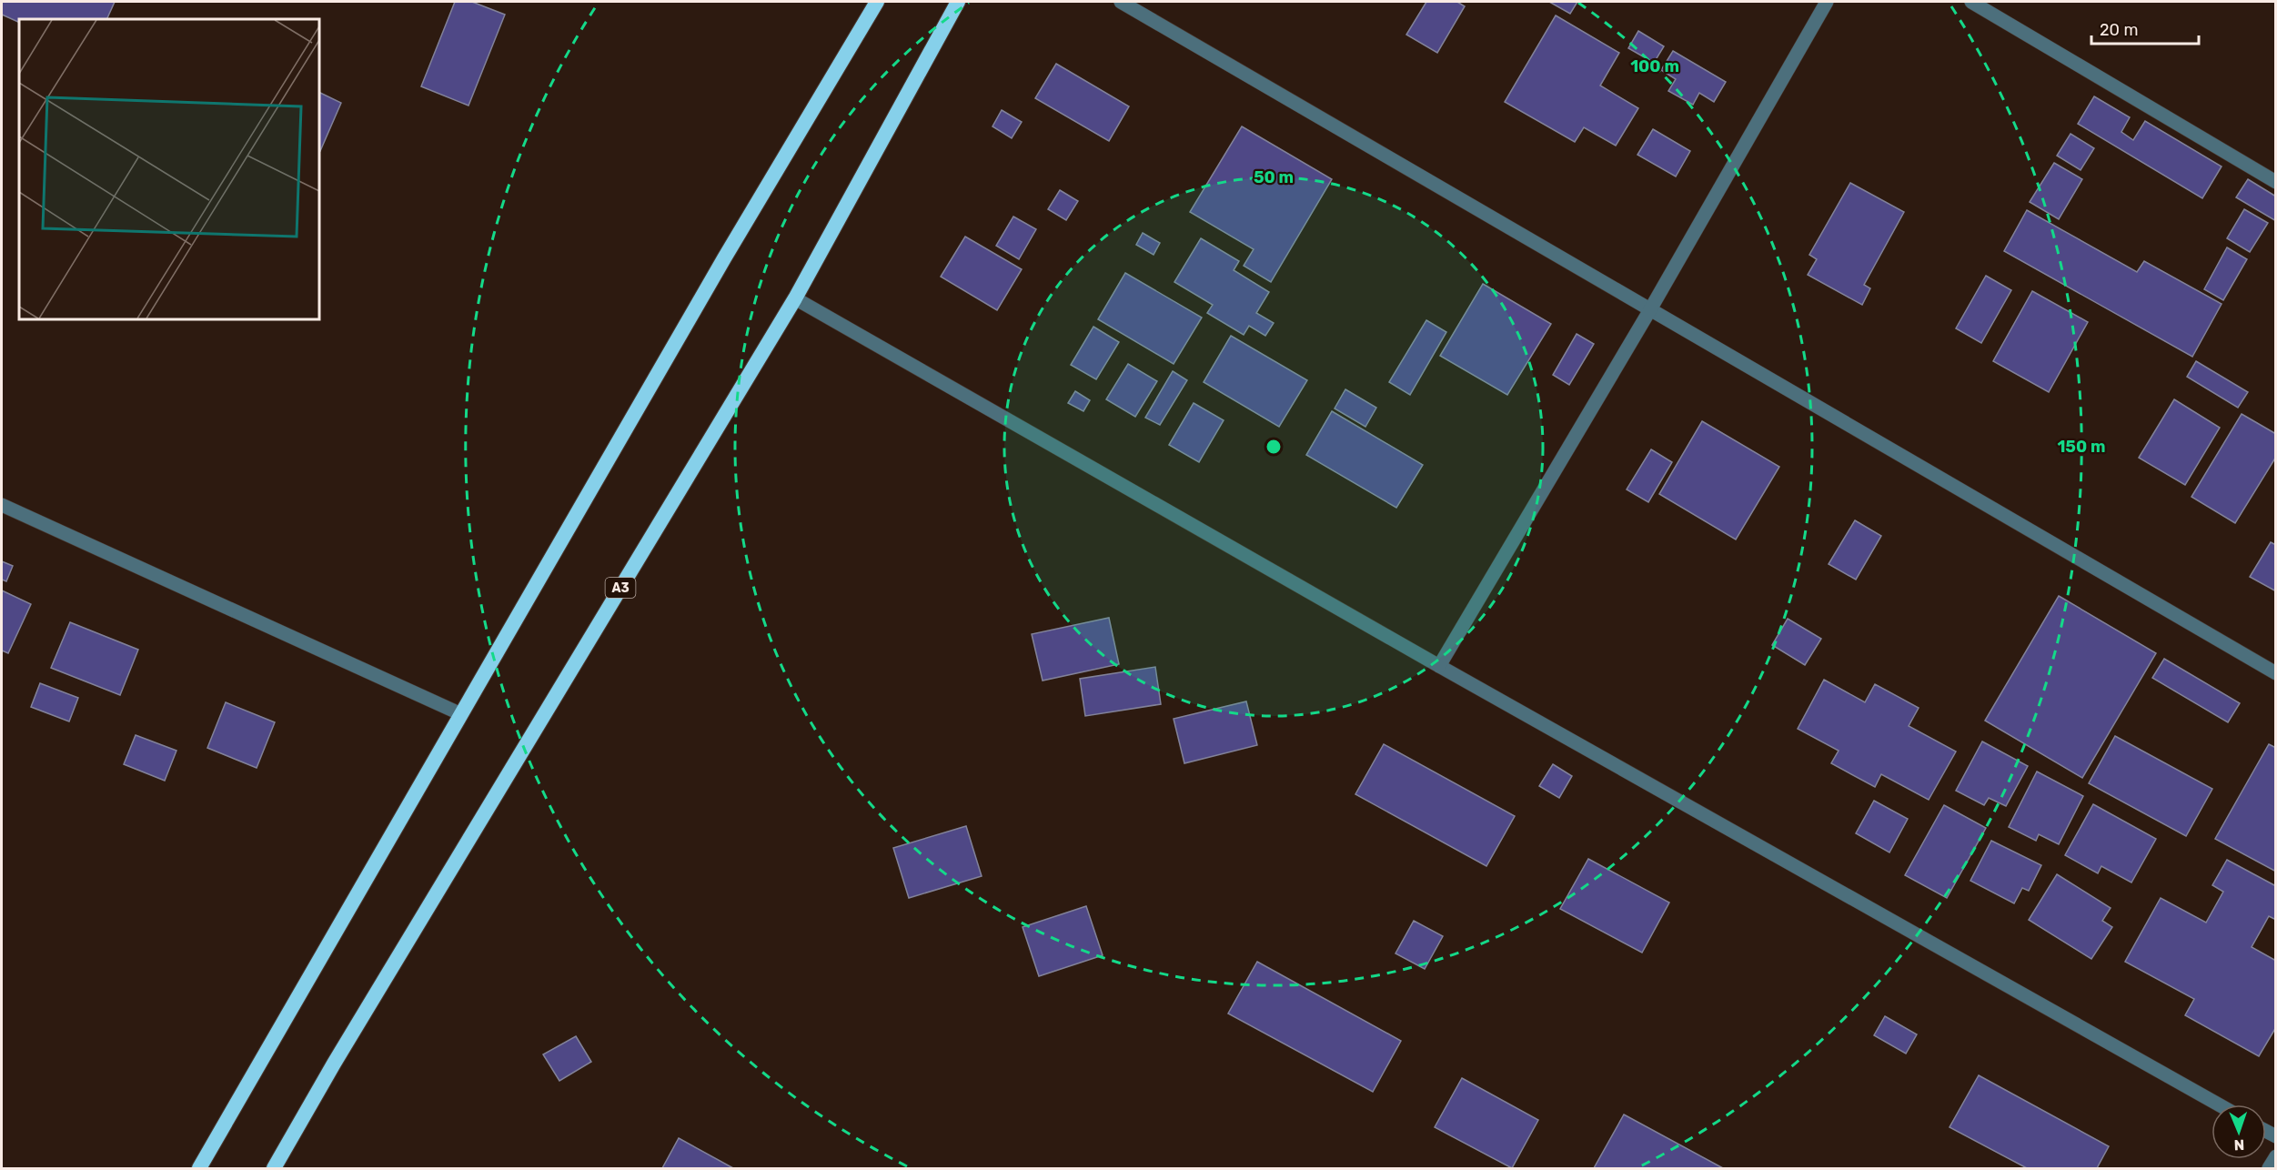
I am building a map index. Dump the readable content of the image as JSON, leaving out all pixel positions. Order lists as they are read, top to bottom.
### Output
{
  "streets": {
    "highway": ["A3"]
  },
  "scale_bar": "20 m",
  "north": "bottom",
  "rings": ["100 m", "50 m", "150 m"]
}
